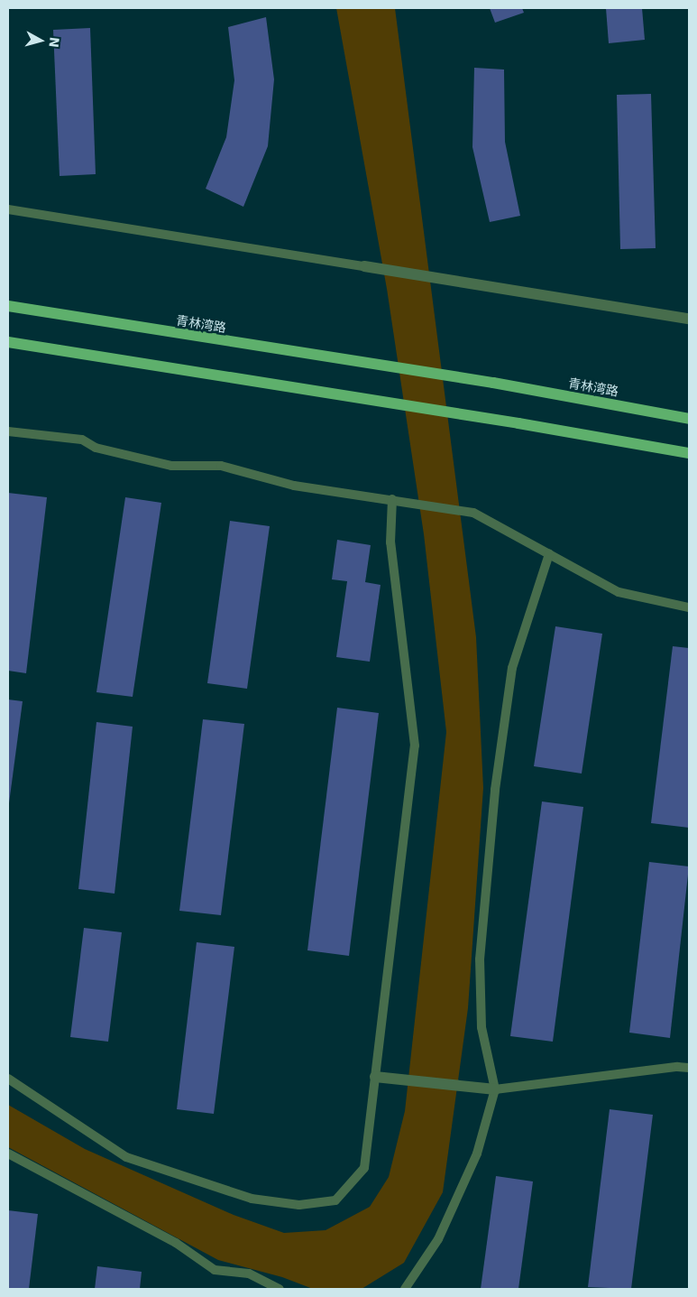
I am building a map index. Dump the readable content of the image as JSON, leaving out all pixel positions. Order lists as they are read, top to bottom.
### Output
{
  "streets": {
    "main road": ["青林湾路"]
  },
  "north": "right"
}
